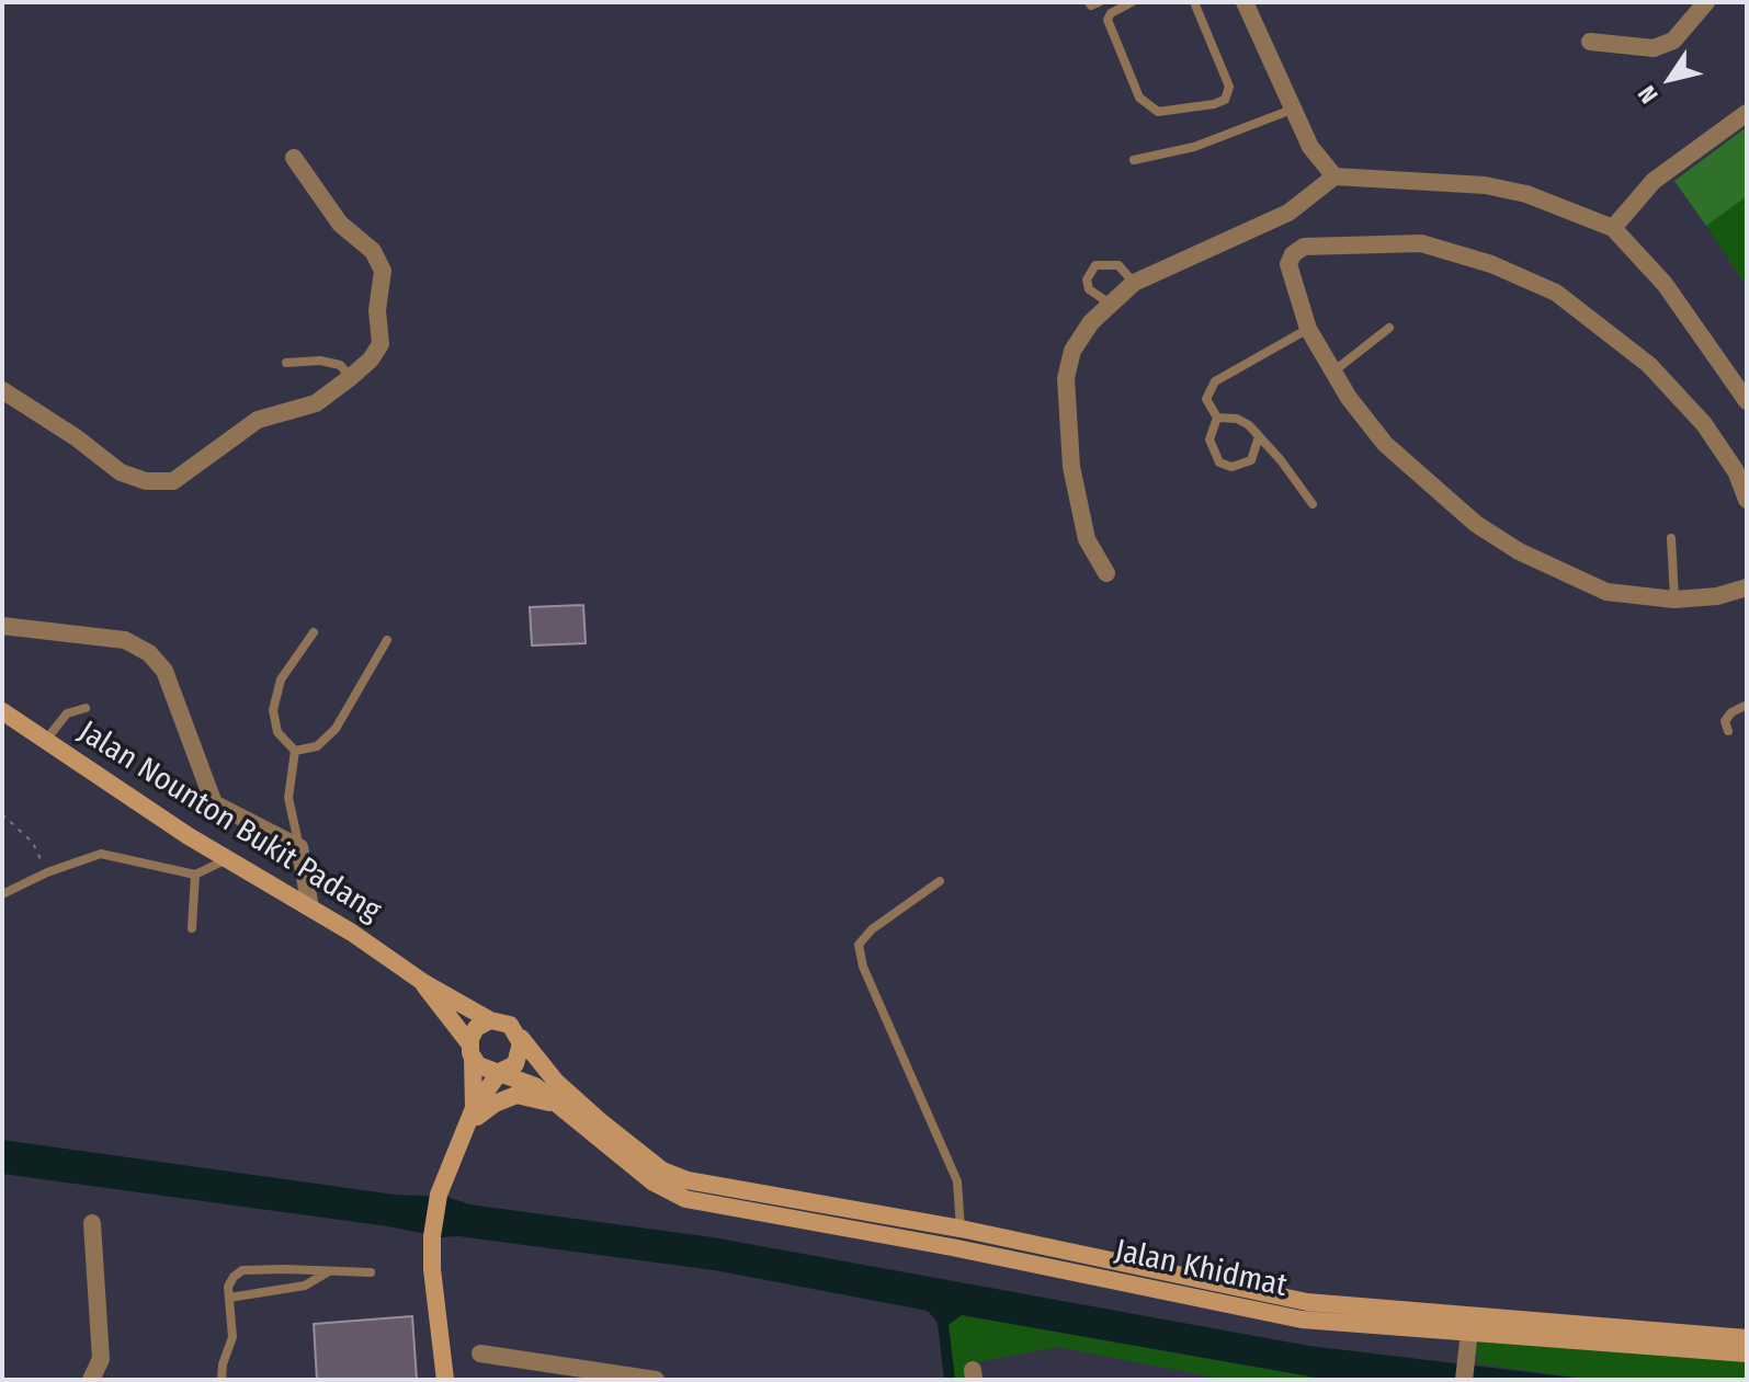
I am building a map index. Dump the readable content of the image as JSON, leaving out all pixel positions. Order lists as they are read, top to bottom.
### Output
{
  "streets": {
    "street": ["Jalan Nounton Bukit Padang", "Jalan Khidmat"]
  },
  "crossings": [
    ["Jalan Nounton Bukit Padang", "Jalan Khidmat"]
  ],
  "north": "bottom left"
}
